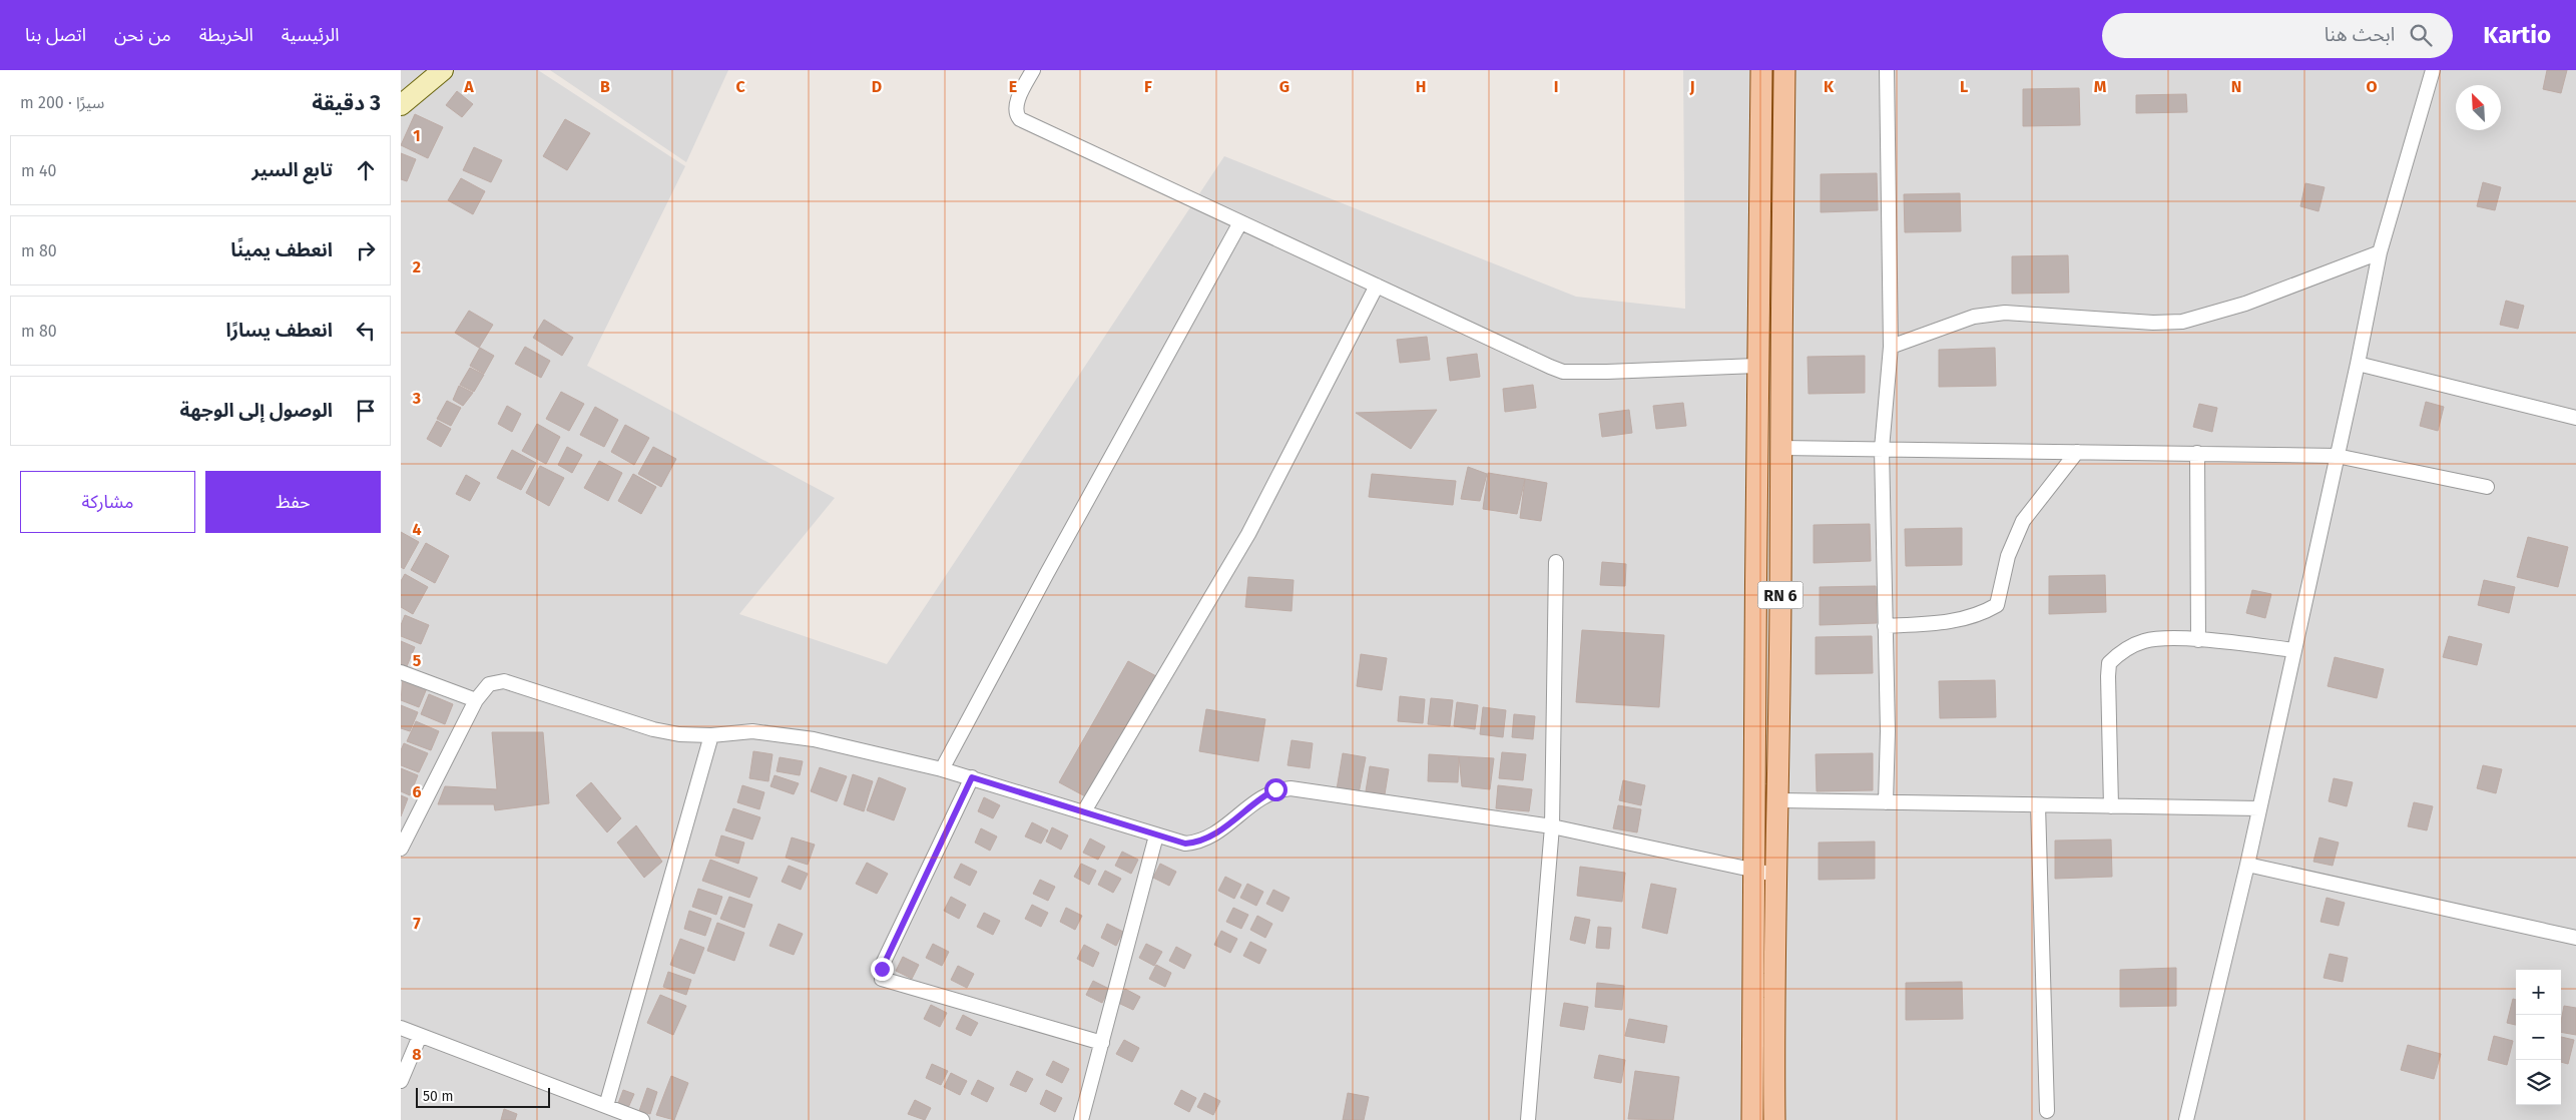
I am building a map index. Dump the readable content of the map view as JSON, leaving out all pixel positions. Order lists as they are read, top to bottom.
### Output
{
  "streets": {
    "main road": ["RN 6"]
  },
  "scale_bar": "50 m",
  "north": "top left",
  "page": {
    "header": "Kartio",
    "search": "ابحث هنا",
    "nav": [
      "الرئيسية",
      "الخريطة",
      "من نحن",
      "اتصل بنا"
    ],
    "heading": ["3 دقيقة", "سيرًا · 200 m"],
    "list": [
      ["تابع السير", "40 m"],
      ["انعطف يمينًا", "80 m"],
      ["انعطف يسارًا", "80 m"],
      "الوصول إلى الوجهة"
    ],
    "buttons": ["حفظ", "مشاركة"],
    "map_buttons": ["+", "−"],
    "scale": "50 m"
  },
  "grid": {
    "columns": [
      "A",
      "B",
      "C",
      "D",
      "E",
      "F",
      "G",
      "H",
      "I",
      "J",
      "K",
      "L",
      "M",
      "N",
      "O"
    ],
    "rows": [
      "1",
      "2",
      "3",
      "4",
      "5",
      "6",
      "7",
      "8"
    ]
  }
}
